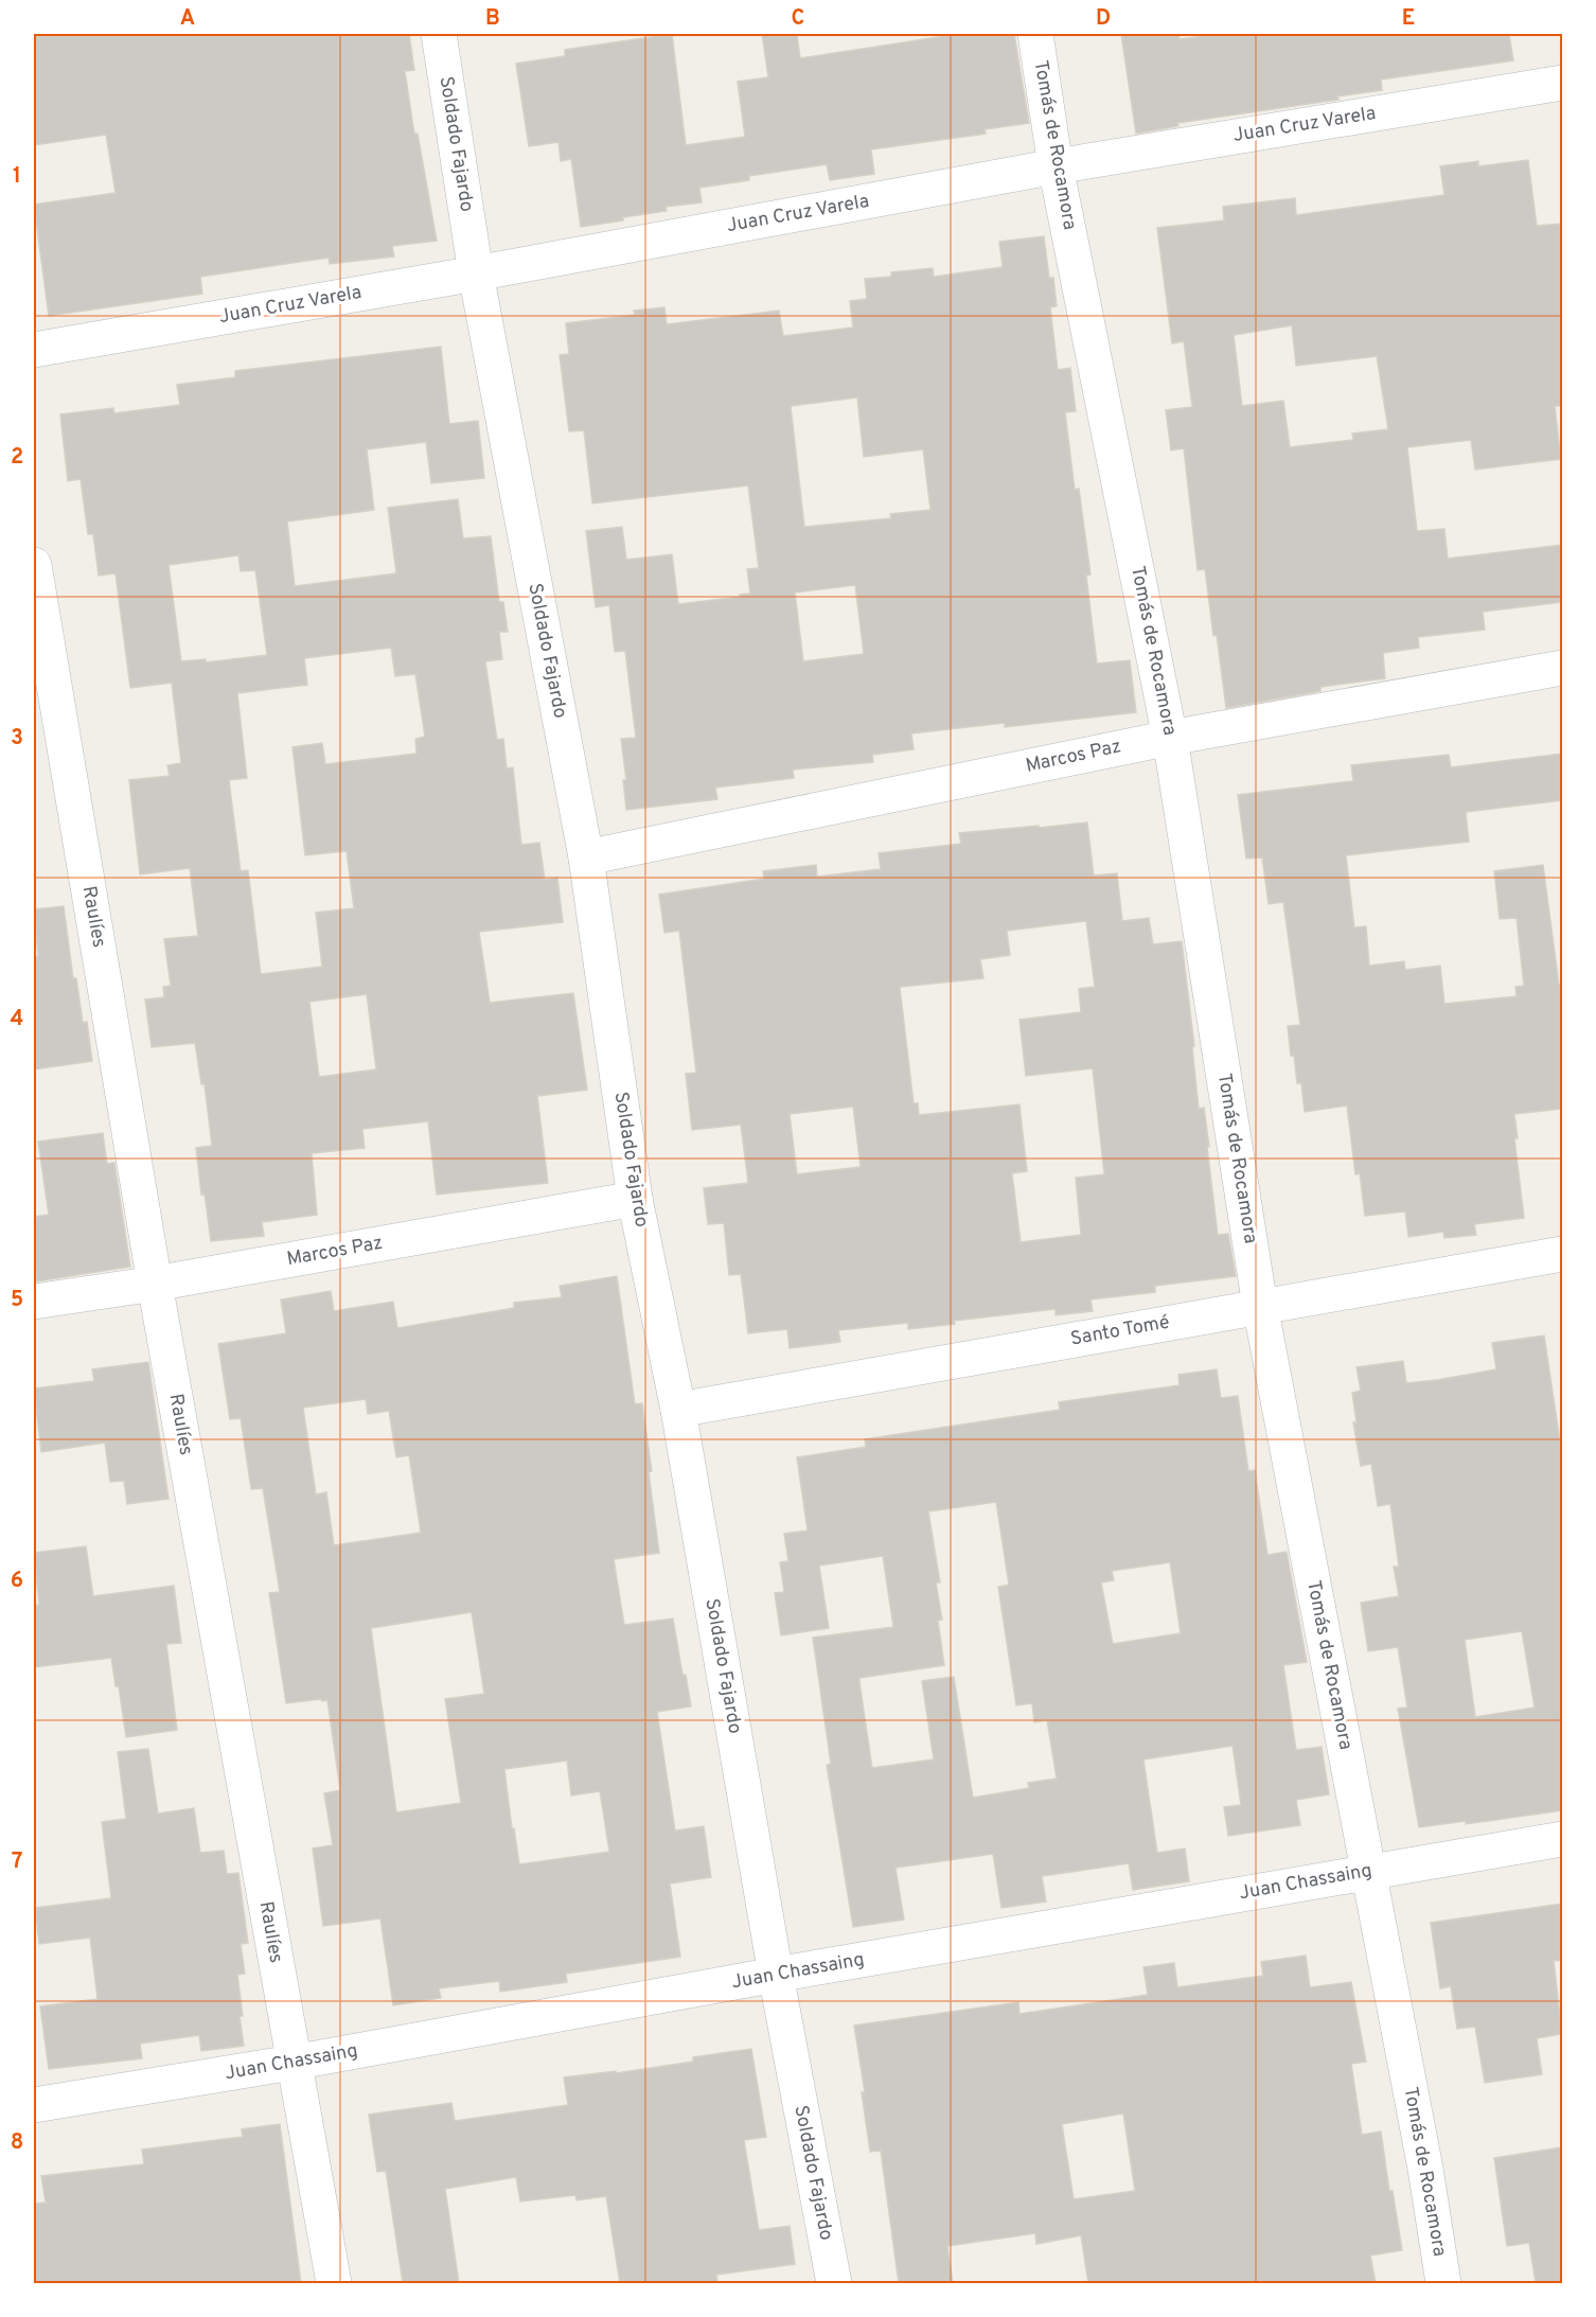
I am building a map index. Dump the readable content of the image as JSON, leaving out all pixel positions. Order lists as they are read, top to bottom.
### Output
{
  "streets": {
    "street": [
      "Juan Cruz Varela",
      "Soldado Fajardo",
      "Tomás de Rocamora",
      "Marcos Paz",
      "Raulíes",
      "Santo Tomé",
      "Juan Chassaing"
    ]
  },
  "crossings": [
    ["Juan Cruz Varela", "Soldado Fajardo"],
    ["Juan Cruz Varela", "Tomás de Rocamora"],
    ["Soldado Fajardo", "Marcos Paz"],
    ["Soldado Fajardo", "Santo Tomé"],
    ["Soldado Fajardo", "Juan Chassaing"],
    ["Tomás de Rocamora", "Marcos Paz"],
    ["Tomás de Rocamora", "Santo Tomé"],
    ["Tomás de Rocamora", "Juan Chassaing"],
    ["Marcos Paz", "Raulíes"],
    ["Raulíes", "Juan Chassaing"]
  ],
  "grid": {
    "columns": [
      "A",
      "B",
      "C",
      "D",
      "E"
    ],
    "rows": [
      "1",
      "2",
      "3",
      "4",
      "5",
      "6",
      "7",
      "8"
    ]
  }
}
